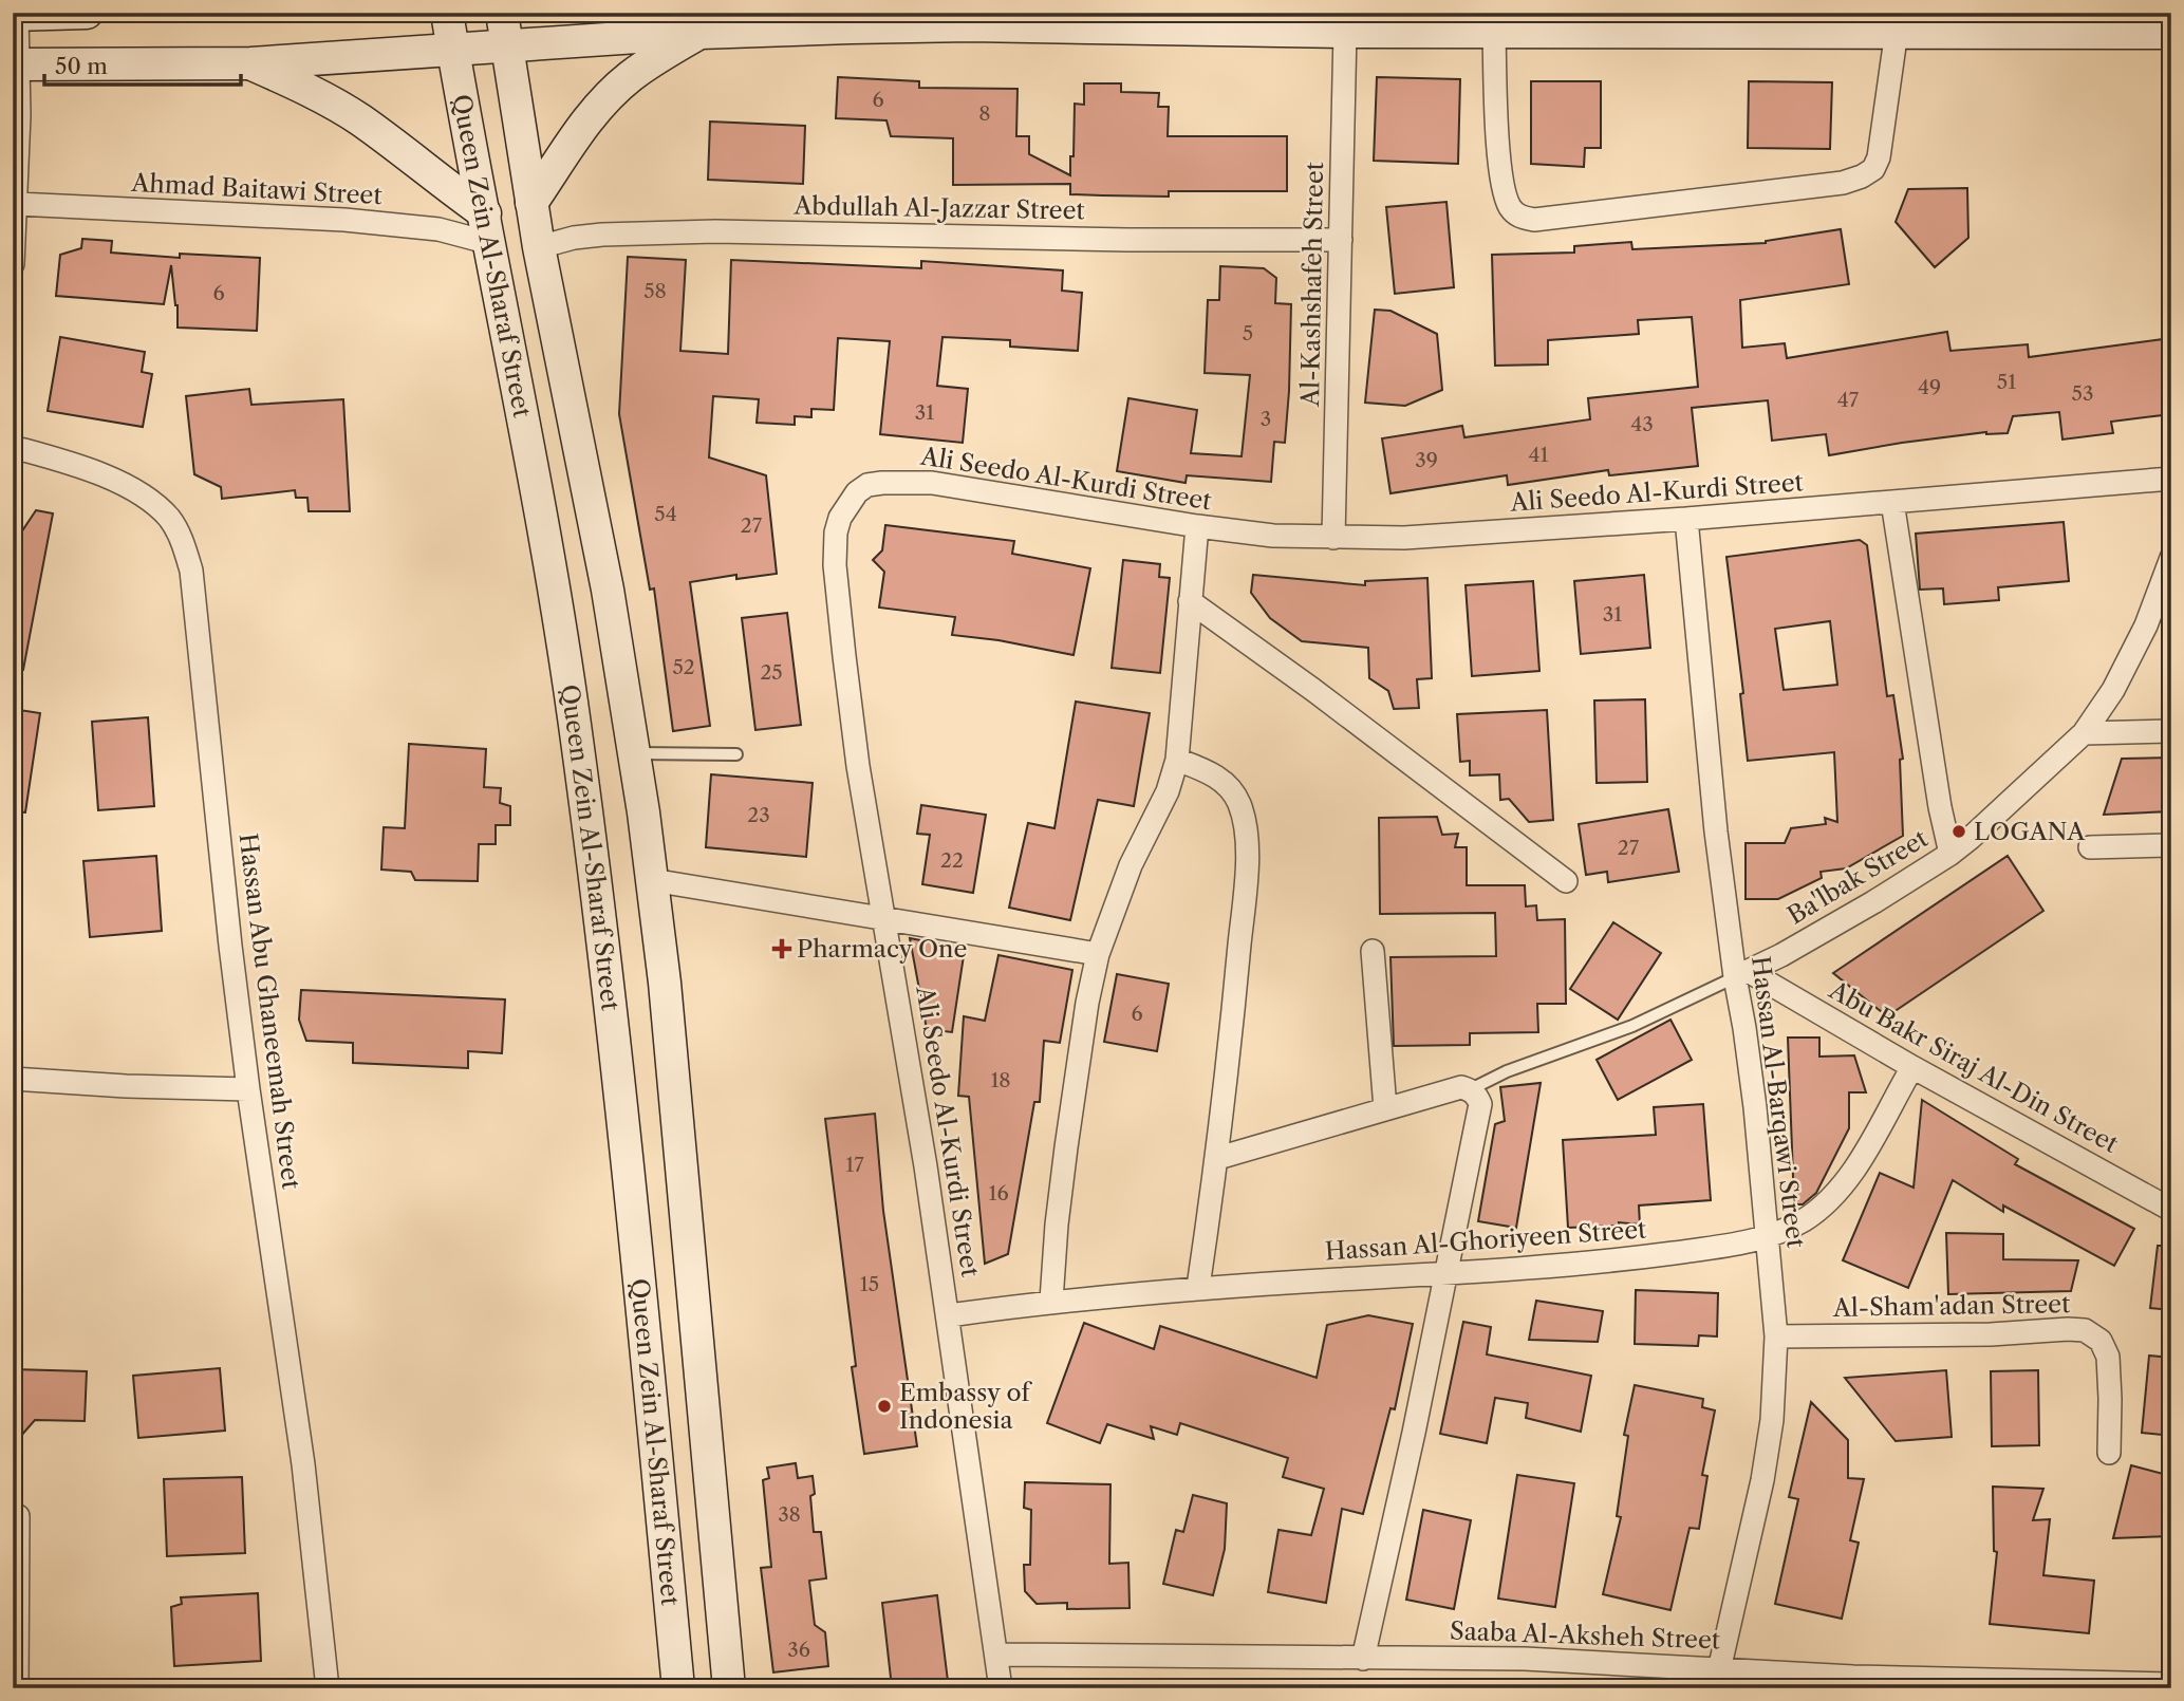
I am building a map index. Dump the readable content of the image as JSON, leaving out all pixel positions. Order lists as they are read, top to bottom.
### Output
{
  "streets": {
    "main road": ["Queen Zein Al-Sharaf Street"],
    "street": [
      "Ahmad Baitawi Street",
      "Abdullah Al-Jazzar Street",
      "Al-Kashshafeh Street",
      "Ali Seedo Al-Kurdi Street",
      "Ba'lbak Street",
      "Hassan Abu Ghaneemah Street",
      "Abu Bakr Siraj Al-Din Street",
      "Hassan Al-Barqawi Street",
      "Hassan Al-Ghoriyeen Street",
      "Al-Sham'adan Street",
      "Saaba Al-Aksheh Street"
    ]
  },
  "crossings": [
    ["Ahmad Baitawi Street", "Queen Zein Al-Sharaf Street"],
    ["Abdullah Al-Jazzar Street", "Queen Zein Al-Sharaf Street"],
    ["Abdullah Al-Jazzar Street", "Al-Kashshafeh Street"],
    ["Al-Kashshafeh Street", "Ali Seedo Al-Kurdi Street"],
    ["Ali Seedo Al-Kurdi Street", "Hassan Al-Barqawi Street"],
    ["Ali Seedo Al-Kurdi Street", "Hassan Al-Ghoriyeen Street"],
    ["Ali Seedo Al-Kurdi Street", "Saaba Al-Aksheh Street"],
    ["Ba'lbak Street", "Abu Bakr Siraj Al-Din Street"],
    ["Ba'lbak Street", "Hassan Al-Barqawi Street"],
    ["Abu Bakr Siraj Al-Din Street", "Hassan Al-Barqawi Street"],
    ["Abu Bakr Siraj Al-Din Street", "Hassan Al-Ghoriyeen Street"],
    ["Hassan Al-Barqawi Street", "Hassan Al-Ghoriyeen Street"],
    ["Hassan Al-Barqawi Street", "Al-Sham'adan Street"],
    ["Hassan Al-Barqawi Street", "Saaba Al-Aksheh Street"]
  ],
  "places": {
    "other": ["LOGANA", "Embassy of Indonesia"],
    "health": ["Pharmacy One"]
  },
  "house_numbers": [
    "6",
    "8",
    "58",
    "6",
    "5",
    "51",
    "49",
    "53",
    "47",
    "31",
    "3",
    "43",
    "41",
    "39",
    "54",
    "27",
    "31",
    "52",
    "25",
    "23",
    "27",
    "22",
    "6",
    "18",
    "17",
    "16",
    "15",
    "38",
    "36"
  ],
  "scale_bar": "50 m"
}
